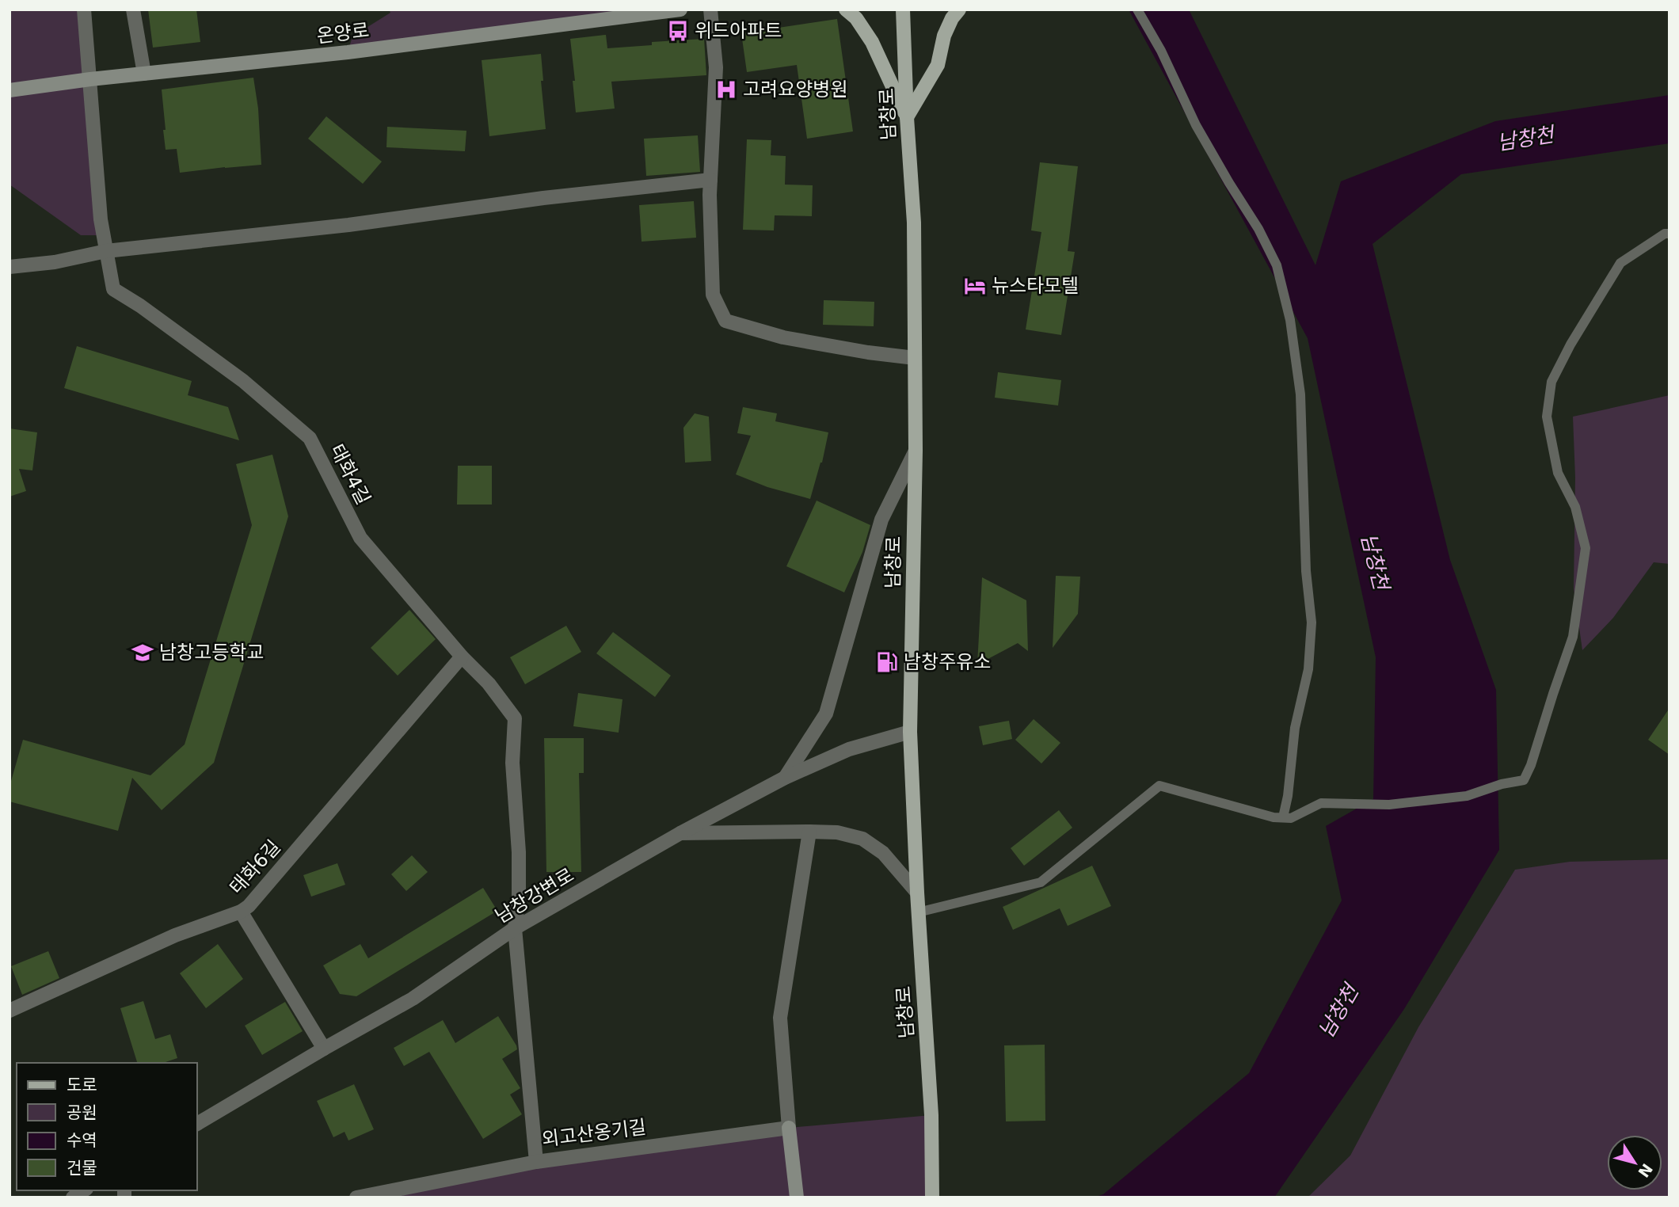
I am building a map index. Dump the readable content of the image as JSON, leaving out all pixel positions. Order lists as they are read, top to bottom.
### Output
{
  "streets": {
    "main road": ["온양로", "남창로"],
    "street": [
      "태화4길",
      "태화6길",
      "남창강변로",
      "외고산옹기길"
    ]
  },
  "crossings": [
    ["온양로", "태화4길"],
    ["남창로", "남창강변로"],
    ["태화4길", "태화6길"],
    ["태화4길", "남창강변로"],
    ["태화4길", "외고산옹기길"],
    ["남창강변로", "외고산옹기길"]
  ],
  "water": ["남창천"],
  "places": {
    "bus stop": ["위드아파트"],
    "hospital": ["고려요양병원"],
    "hotel": ["뉴스타모텔"],
    "school or university": ["남창고등학교"],
    "fuel station": ["남창주유소"]
  },
  "legend": [
    "도로",
    "공원",
    "수역",
    "건물"
  ],
  "north": "bottom right"
}
